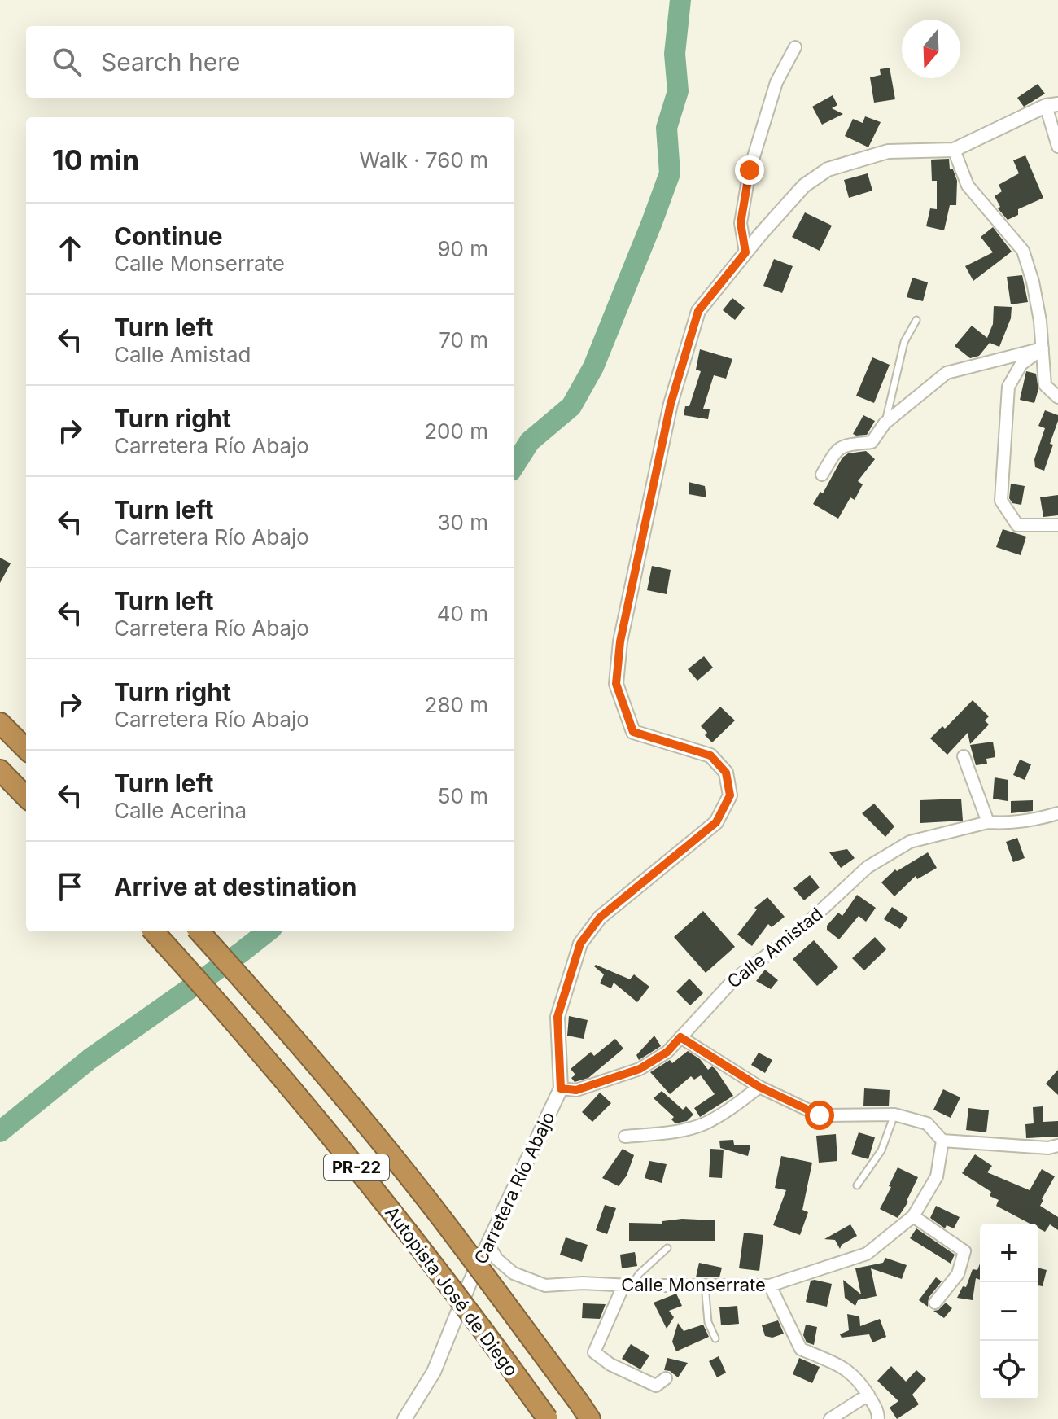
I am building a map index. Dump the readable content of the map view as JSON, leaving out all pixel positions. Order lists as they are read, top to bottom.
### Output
{
  "streets": {
    "highway": ["PR-22", "Autopista José de Diego"],
    "street": ["Calle Amistad", "Carretera Río Abajo", "Calle Monserrate"]
  },
  "crossings": [
    ["Calle Amistad", "Carretera Río Abajo"],
    ["Carretera Río Abajo", "Calle Monserrate"]
  ],
  "north": "bottom",
  "page": {
    "search": "Search here",
    "heading": ["10 min", "Walk · 760 m"],
    "list": [
      ["Continue", "Calle Monserrate", "90 m"],
      ["Turn left", "Calle Amistad", "70 m"],
      ["Turn right", "Carretera Río Abajo", "200 m"],
      ["Turn left", "Carretera Río Abajo", "30 m"],
      ["Turn left", "Carretera Río Abajo", "40 m"],
      ["Turn right", "Carretera Río Abajo", "280 m"],
      ["Turn left", "Calle Acerina", "50 m"],
      "Arrive at destination"
    ],
    "map_buttons": ["+", "−"]
  }
}
